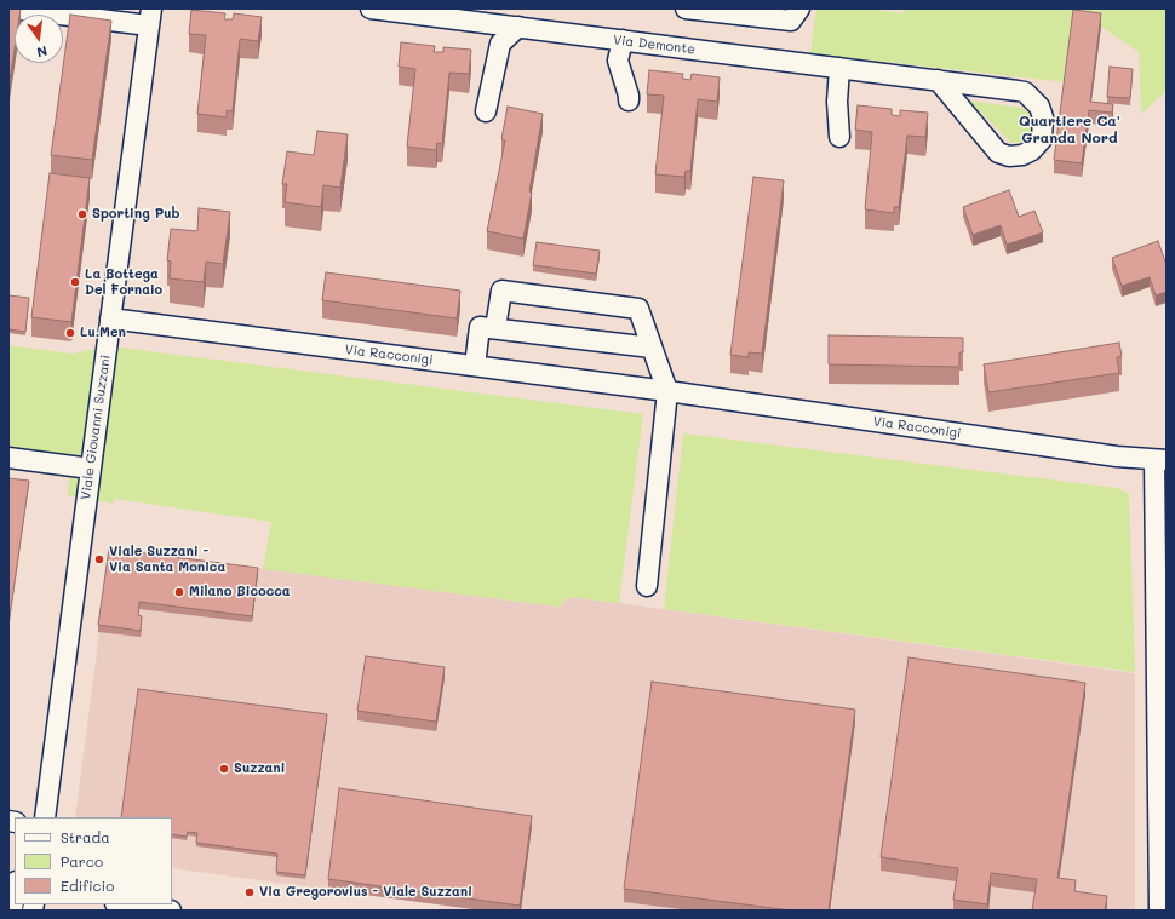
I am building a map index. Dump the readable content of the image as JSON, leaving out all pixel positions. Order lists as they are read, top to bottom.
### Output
{
  "streets": {
    "street": ["Via Demonte", "Via Racconigi", "Viale Giovanni Suzzani"]
  },
  "crossings": [
    ["Via Racconigi", "Viale Giovanni Suzzani"]
  ],
  "districts": ["Quartiere Ca' Granda Nord"],
  "places": [
    "Sporting Pub",
    "La Bottega Del Fornaio",
    "Lu.Men",
    "Viale Suzzani - Via Santa Monica",
    "Milano Bicocca",
    "Suzzani",
    "Via Gregorovius - Viale Suzzani"
  ],
  "legend": ["Strada", "Parco", "Edificio"],
  "north": "bottom"
}
